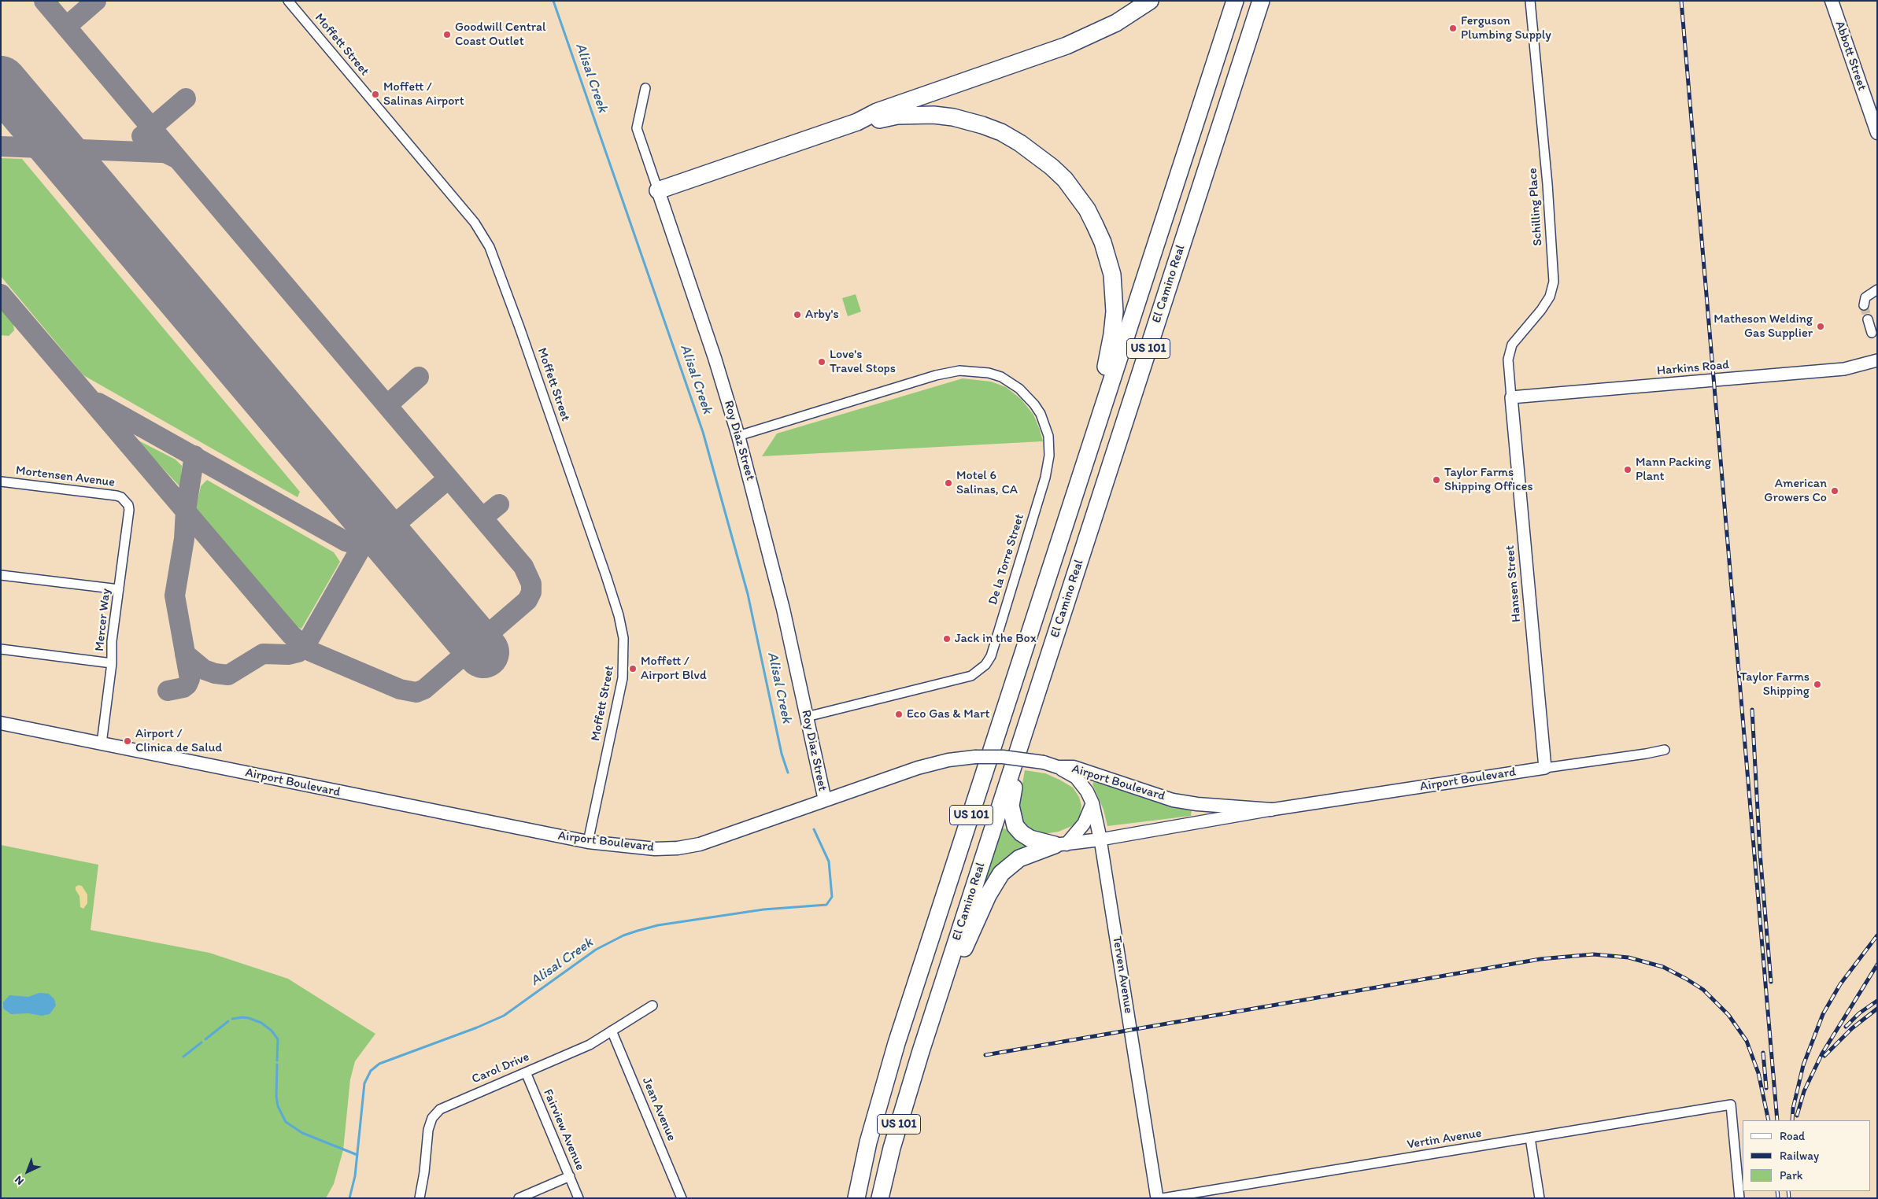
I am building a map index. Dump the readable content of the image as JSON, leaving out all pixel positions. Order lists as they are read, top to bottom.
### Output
{
  "streets": {
    "highway": ["El Camino Real", "US 101"],
    "main road": [
      "Abbott Street",
      "Roy Diaz Street",
      "Airport Boulevard",
      "Terven Avenue"
    ],
    "street": [
      "Moffett Street",
      "Schilling Place",
      "Harkins Road",
      "Mortensen Avenue",
      "De la Torre Street",
      "Hansen Street",
      "Mercer Way",
      "Carol Drive",
      "Jean Avenue",
      "Fairview Avenue",
      "Vertin Avenue"
    ]
  },
  "crossings": [
    ["Moffett Street", "Airport Boulevard"],
    ["Schilling Place", "Harkins Road"],
    ["Schilling Place", "Hansen Street"],
    ["Harkins Road", "Hansen Street"],
    ["Roy Diaz Street", "De la Torre Street"],
    ["Roy Diaz Street", "Airport Boulevard"],
    ["Mortensen Avenue", "Mercer Way"],
    ["Hansen Street", "Airport Boulevard"],
    ["Mercer Way", "Airport Boulevard"],
    ["Airport Boulevard", "Terven Avenue"],
    ["Carol Drive", "Jean Avenue"],
    ["Carol Drive", "Fairview Avenue"]
  ],
  "water": ["Alisal Creek"],
  "places": [
    "Ferguson Plumbing Supply",
    "Goodwill Central Coast Outlet",
    "Moffett / Salinas Airport",
    "Arby's",
    "Matheson Welding Gas Supplier",
    "Love's Travel Stops",
    "Mann Packing Plant",
    "Taylor Farms Shipping Offices",
    "Motel 6 Salinas, CA",
    "American Growers Co",
    "Jack in the Box",
    "Moffett / Airport Blvd",
    "Taylor Farms Shipping",
    "Eco Gas & Mart",
    "Airport / Clinica de Salud"
  ],
  "legend": ["Road", "Railway", "Park"],
  "north": "bottom left"
}
